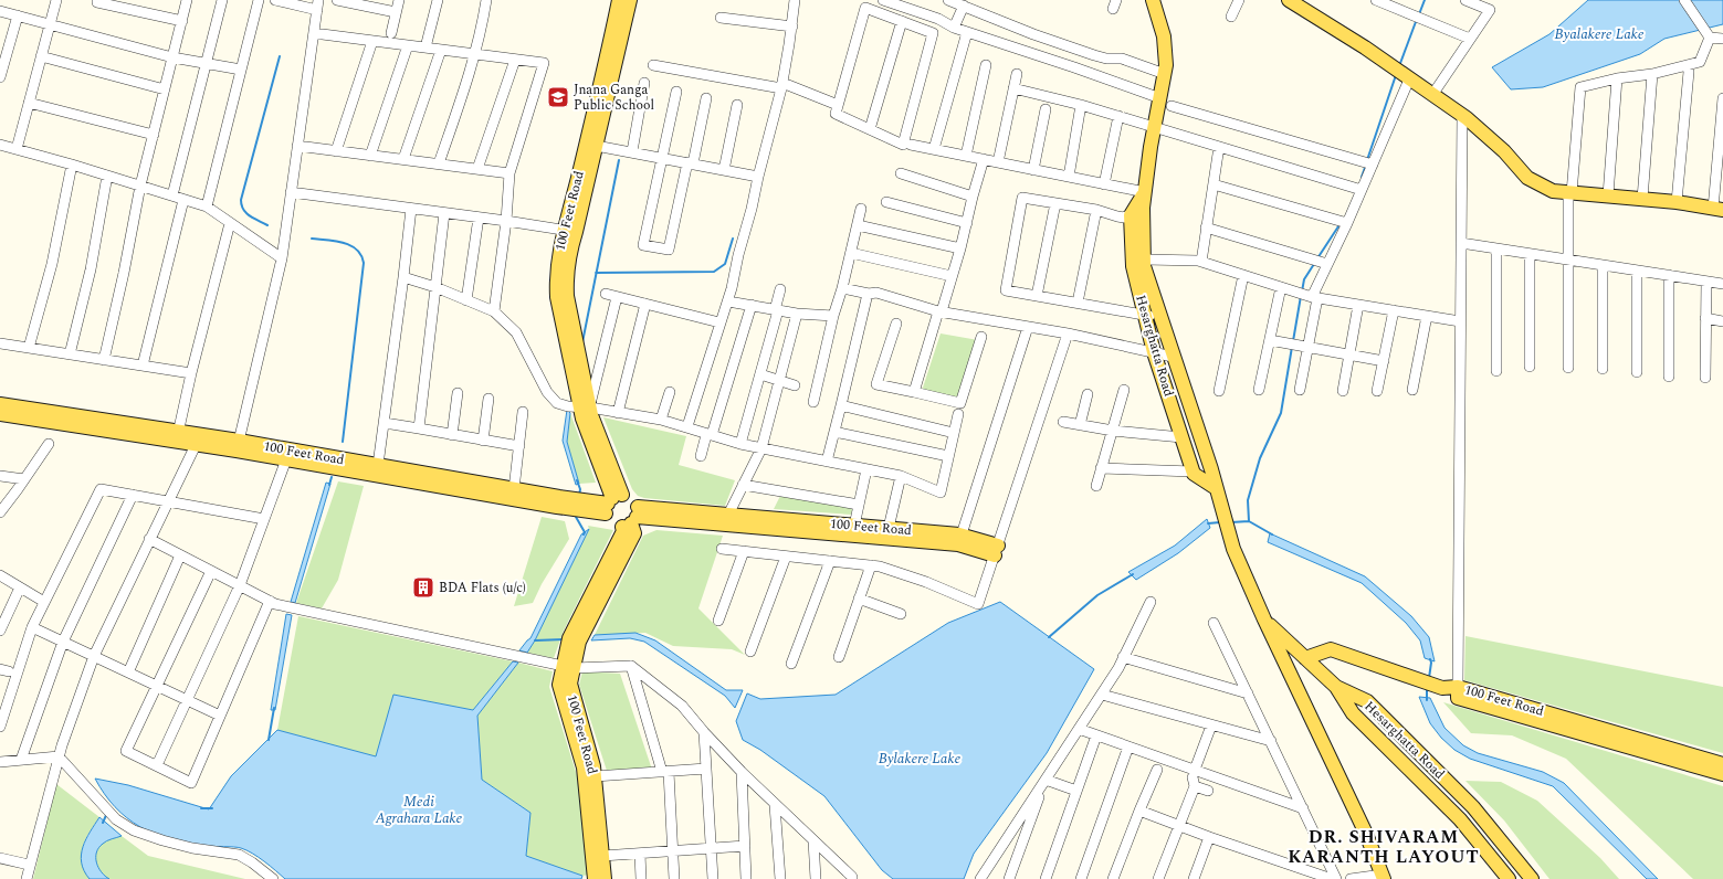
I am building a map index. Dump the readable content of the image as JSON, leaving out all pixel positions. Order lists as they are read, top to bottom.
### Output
{
  "streets": {
    "main road": ["100 Feet Road", "Hesarghatta Road"]
  },
  "districts": ["DR. SHIVARAM KARANTH LAYOUT"],
  "water": ["Byalakere Lake", "Bylakere Lake", "Medi Agrahara Lake"],
  "places": {
    "school or university": ["Jnana Ganga Public School"],
    "building": ["BDA Flats (u/c)"]
  }
}
